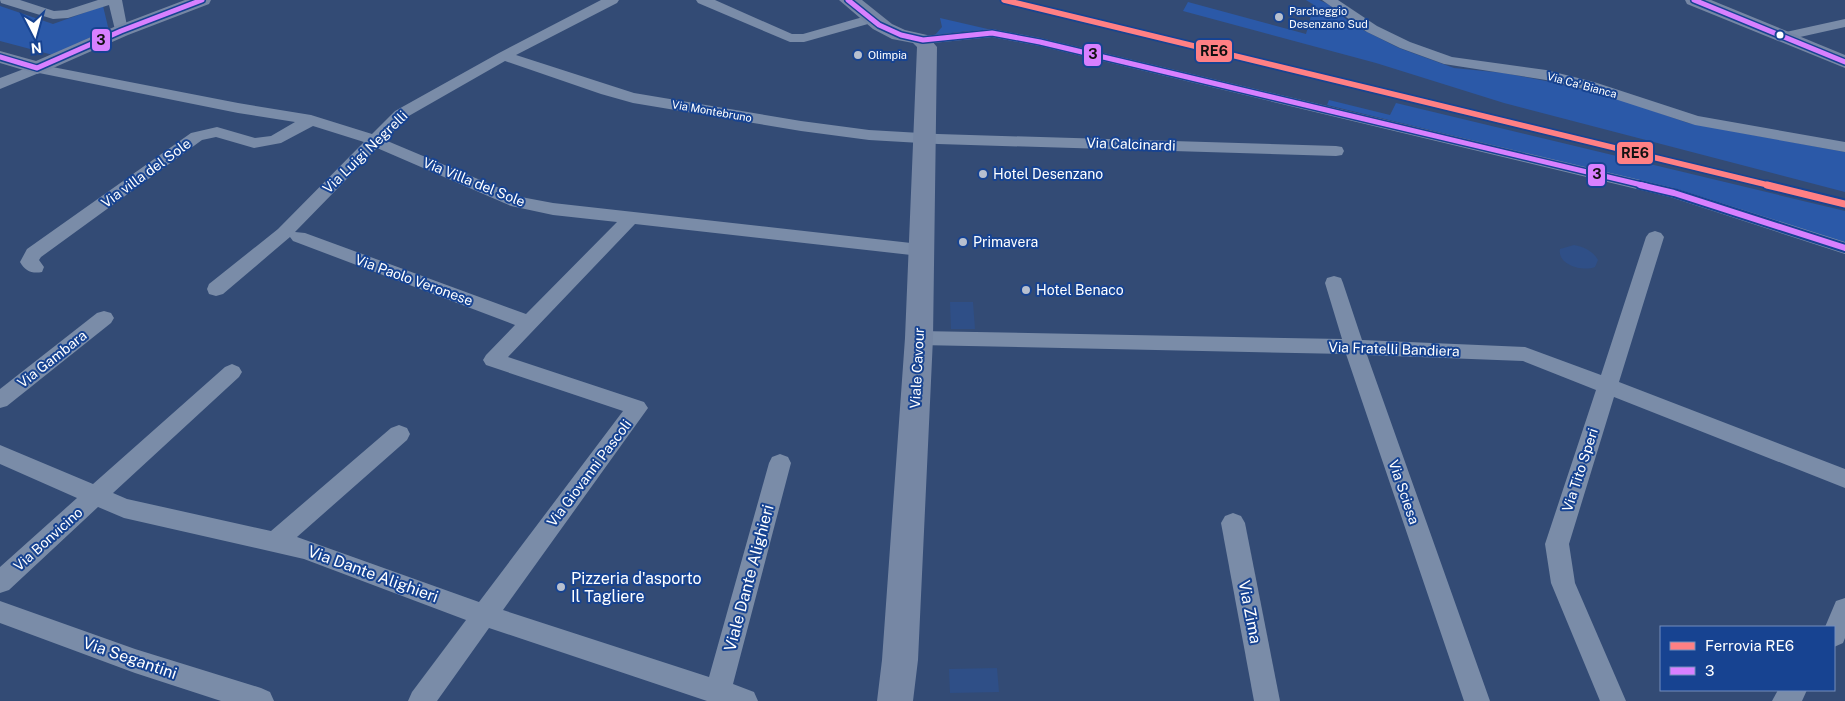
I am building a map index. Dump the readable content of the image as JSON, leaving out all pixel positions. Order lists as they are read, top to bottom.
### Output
{
  "streets": {
    "street": [
      "Via Ca' Bianca",
      "Via Montebruno",
      "Via Calcinardi",
      "Via Luigi Negrelli",
      "Via villa del Sole",
      "Via Villa del Sole",
      "Via Paolo Veronese",
      "Via Fratelli Bandiera",
      "Via Gambara",
      "Viale Cavour",
      "Via Tito Speri",
      "Via Giovanni Pascoli",
      "Via Sciesa",
      "Via Bonvicino",
      "Via Dante Alighieri",
      "Viale Dante Alighieri",
      "Via Zima",
      "Via Segantini"
    ]
  },
  "crossings": [
    ["Via Montebruno", "Via Calcinardi"],
    ["Via Montebruno", "Via Luigi Negrelli"],
    ["Via Montebruno", "Viale Cavour"],
    ["Via Calcinardi", "Viale Cavour"],
    ["Via Luigi Negrelli", "Via Villa del Sole"],
    ["Via villa del Sole", "Via Villa del Sole"],
    ["Via Villa del Sole", "Viale Cavour"],
    ["Via Villa del Sole", "Via Giovanni Pascoli"],
    ["Via Paolo Veronese", "Via Giovanni Pascoli"],
    ["Via Fratelli Bandiera", "Viale Cavour"],
    ["Via Fratelli Bandiera", "Via Tito Speri"],
    ["Via Fratelli Bandiera", "Via Sciesa"],
    ["Via Giovanni Pascoli", "Via Dante Alighieri"],
    ["Via Bonvicino", "Via Dante Alighieri"],
    ["Via Dante Alighieri", "Viale Dante Alighieri"]
  ],
  "places": [
    "Parcheggio Desenzano Sud",
    "Olimpia",
    "Hotel Desenzano",
    "Primavera",
    "Hotel Benaco",
    "Pizzeria d'asporto Il Tagliere"
  ],
  "lines": ["rail line RE6", "transit line 3"],
  "legend": ["Ferrovia RE6", "3"],
  "north": "bottom"
}
